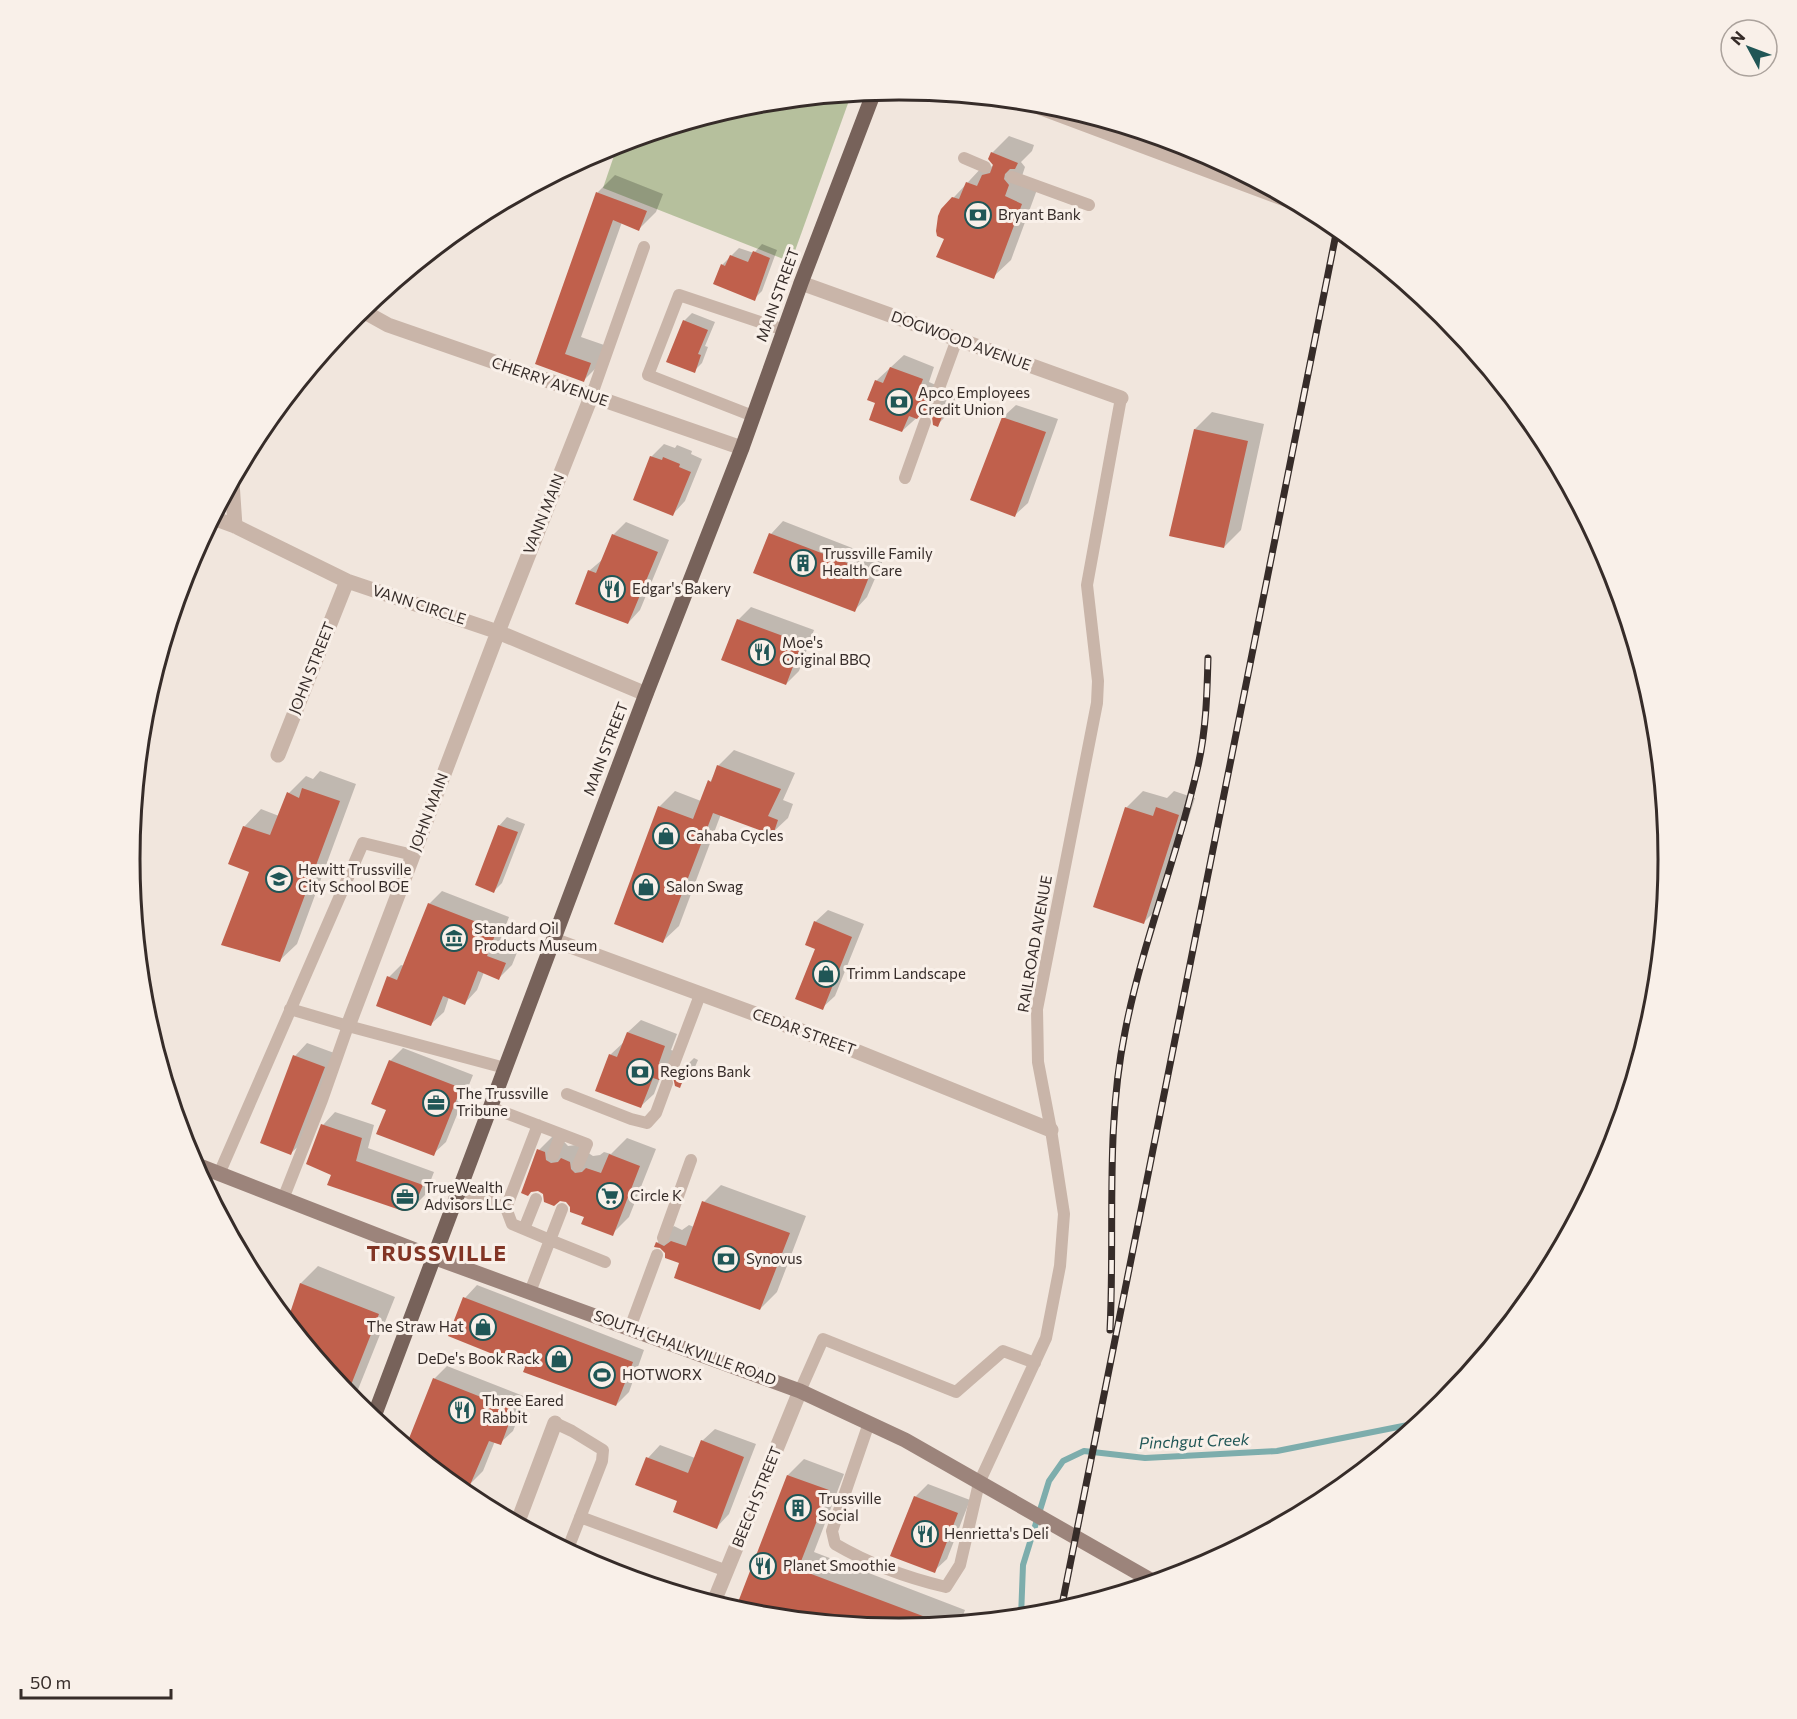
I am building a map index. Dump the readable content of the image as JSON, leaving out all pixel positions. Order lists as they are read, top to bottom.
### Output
{
  "streets": {
    "main road": ["MAIN STREET", "SOUTH CHALKVILLE ROAD"],
    "street": [
      "DOGWOOD AVENUE",
      "CHERRY AVENUE",
      "VANN MAIN",
      "VANN CIRCLE",
      "JOHN STREET",
      "JOHN MAIN",
      "CEDAR STREET",
      "BEECH STREET"
    ],
    "lane": ["RAILROAD AVENUE"]
  },
  "crossings": [
    ["MAIN STREET", "DOGWOOD AVENUE"],
    ["MAIN STREET", "CHERRY AVENUE"],
    ["MAIN STREET", "VANN CIRCLE"],
    ["MAIN STREET", "CEDAR STREET"],
    ["MAIN STREET", "SOUTH CHALKVILLE ROAD"],
    ["DOGWOOD AVENUE", "RAILROAD AVENUE"],
    ["CHERRY AVENUE", "VANN MAIN"],
    ["VANN MAIN", "VANN CIRCLE"],
    ["VANN MAIN", "JOHN MAIN"],
    ["VANN CIRCLE", "JOHN STREET"],
    ["VANN CIRCLE", "JOHN MAIN"],
    ["RAILROAD AVENUE", "CEDAR STREET"],
    ["RAILROAD AVENUE", "SOUTH CHALKVILLE ROAD"],
    ["SOUTH CHALKVILLE ROAD", "BEECH STREET"]
  ],
  "districts": ["TRUSSVILLE"],
  "water": ["Pinchgut Creek"],
  "places": {
    "bank": [
      "Bryant Bank",
      "Apco Employees Credit Union",
      "Regions Bank",
      "Synovus"
    ],
    "building": ["Trussville Family Health Care", "Trussville Social"],
    "restaurant": [
      "Edgar's Bakery",
      "Moe's Original BBQ",
      "Three Eared Rabbit",
      "Henrietta's Deli",
      "Planet Smoothie"
    ],
    "shop": [
      "Cahaba Cycles",
      "Salon Swag",
      "Trimm Landscape",
      "The Straw Hat",
      "DeDe's Book Rack"
    ],
    "school or university": ["Hewitt Trussville City School BOE"],
    "museum": ["Standard Oil Products Museum"],
    "office": ["The Trussville Tribune", "TrueWealth Advisors LLC"],
    "supermarket": ["Circle K"],
    "sports": ["HOTWORX"]
  },
  "scale_bar": "50 m",
  "north": "top left"
}
